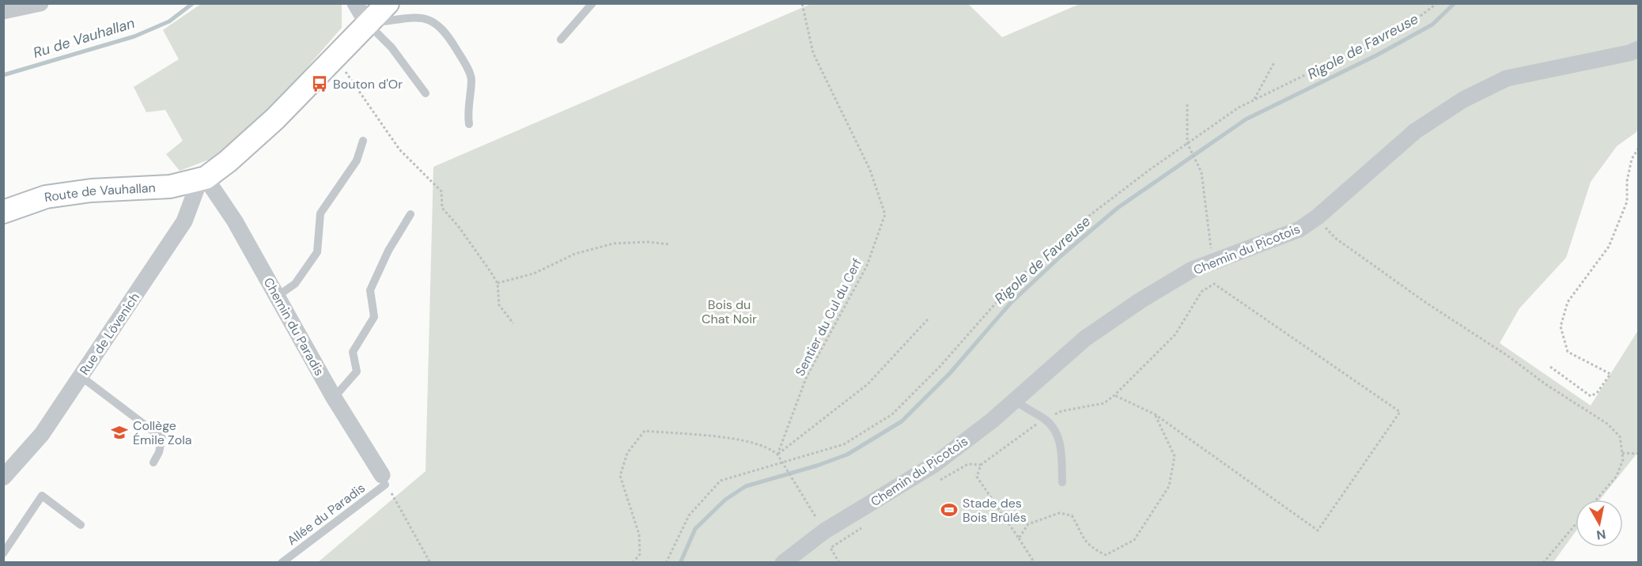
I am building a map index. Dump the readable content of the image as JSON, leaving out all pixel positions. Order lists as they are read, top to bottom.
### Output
{
  "streets": {
    "main road": ["Route de Vauhallan"],
    "street": ["Chemin du Picotois", "Chemin du Paradis", "Rue de Lövenich"],
    "lane": ["Allée du Paradis"],
    "path": ["Sentier du Cul du Cerf"]
  },
  "crossings": [
    ["Route de Vauhallan", "Chemin du Paradis"],
    ["Route de Vauhallan", "Rue de Lövenich"],
    ["Chemin du Paradis", "Rue de Lövenich"],
    ["Chemin du Paradis", "Allée du Paradis"]
  ],
  "water": ["Ru de Vauhallan", "Rigole de Favreuse"],
  "parks": ["Bois du Chat Noir"],
  "places": {
    "bus stop": ["Bouton d'Or"],
    "school or university": ["Collège Émile Zola"],
    "sports": ["Stade des Bois Brûlés"]
  },
  "north": "bottom"
}
